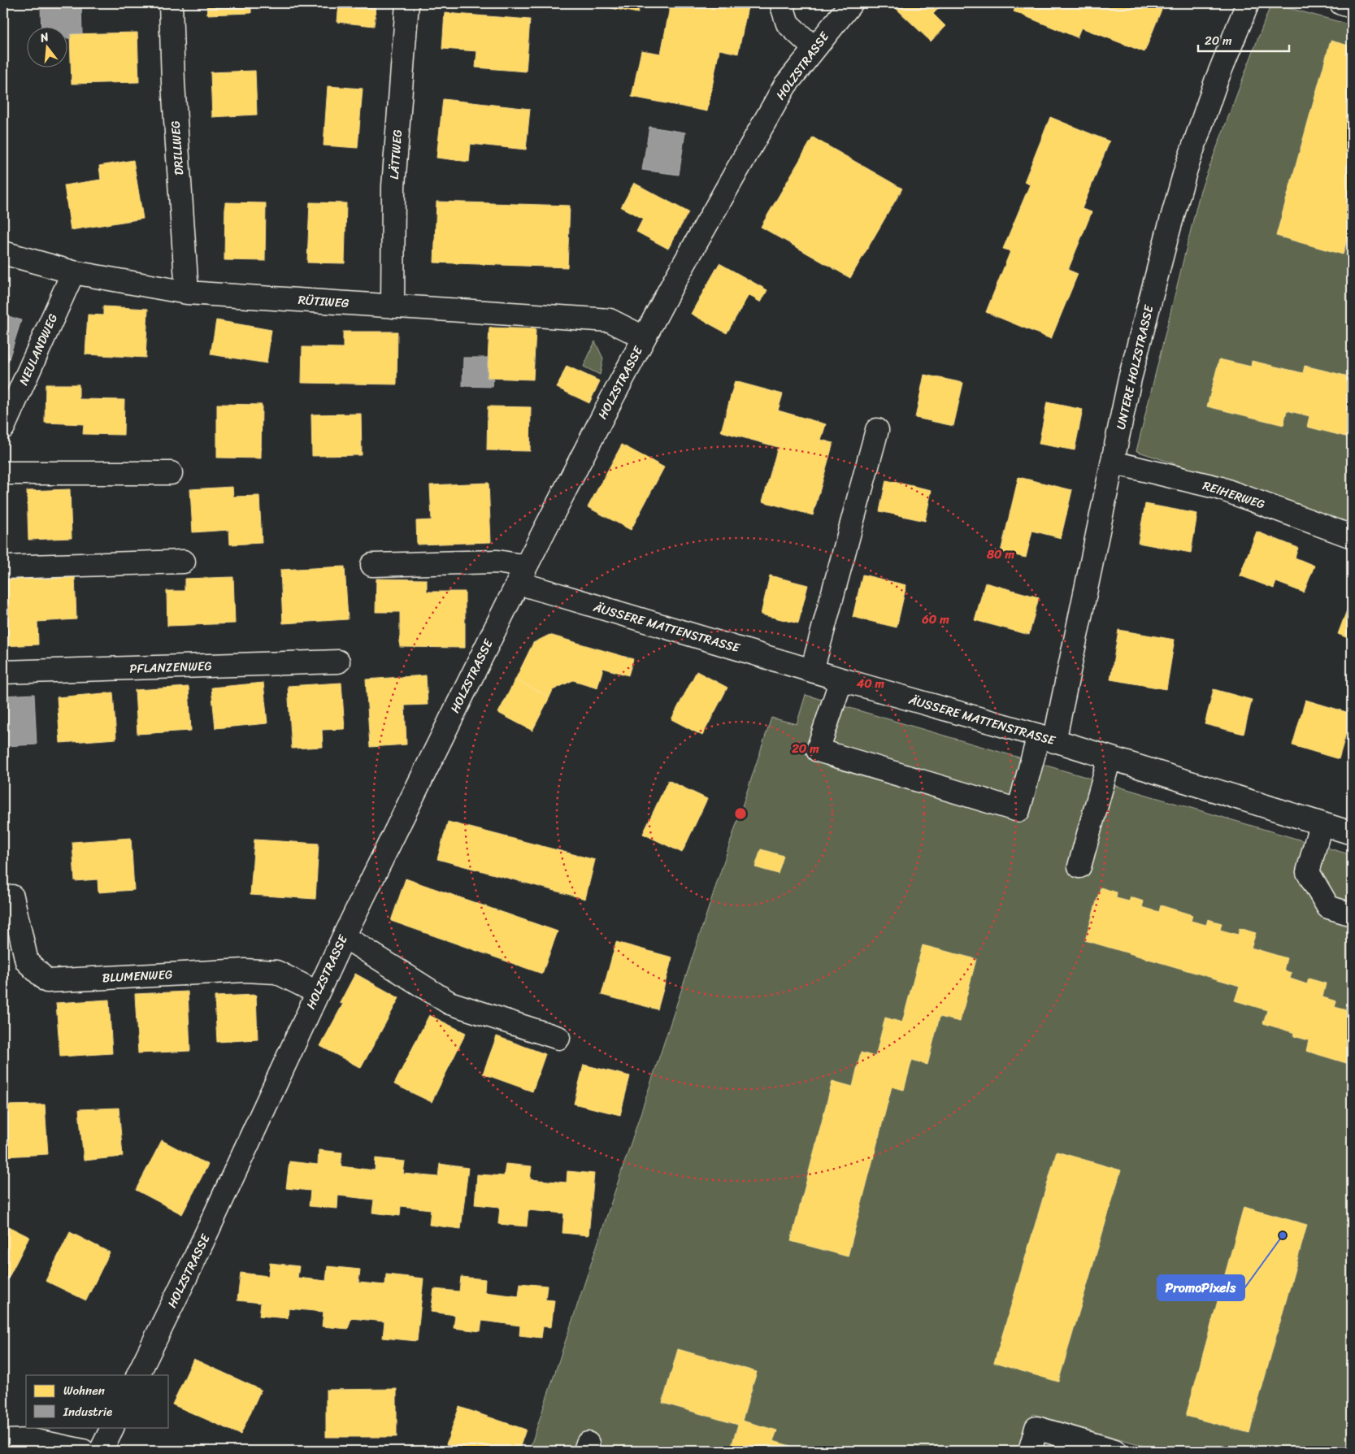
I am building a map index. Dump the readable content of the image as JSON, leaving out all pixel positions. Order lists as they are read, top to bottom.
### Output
{
  "streets": {
    "street": [
      "HOLZSTRASSE",
      "DRILLWEG",
      "LÄTTWEG",
      "RÜTIWEG",
      "NEULANDWEG",
      "UNTERE HOLZSTRASSE",
      "REIHERWEG",
      "ÄUSSERE MATTENSTRASSE",
      "PFLANZENWEG",
      "BLUMENWEG"
    ]
  },
  "crossings": [
    ["HOLZSTRASSE", "RÜTIWEG"],
    ["HOLZSTRASSE", "ÄUSSERE MATTENSTRASSE"],
    ["HOLZSTRASSE", "BLUMENWEG"],
    ["DRILLWEG", "RÜTIWEG"],
    ["LÄTTWEG", "RÜTIWEG"],
    ["RÜTIWEG", "NEULANDWEG"],
    ["UNTERE HOLZSTRASSE", "REIHERWEG"],
    ["UNTERE HOLZSTRASSE", "ÄUSSERE MATTENSTRASSE"]
  ],
  "places": ["PromoPixels"],
  "legend": ["Wohnen", "Industrie"],
  "scale_bar": "20 m",
  "north": "top",
  "rings": [
    "80 m",
    "60 m",
    "40 m",
    "20 m"
  ]
}
